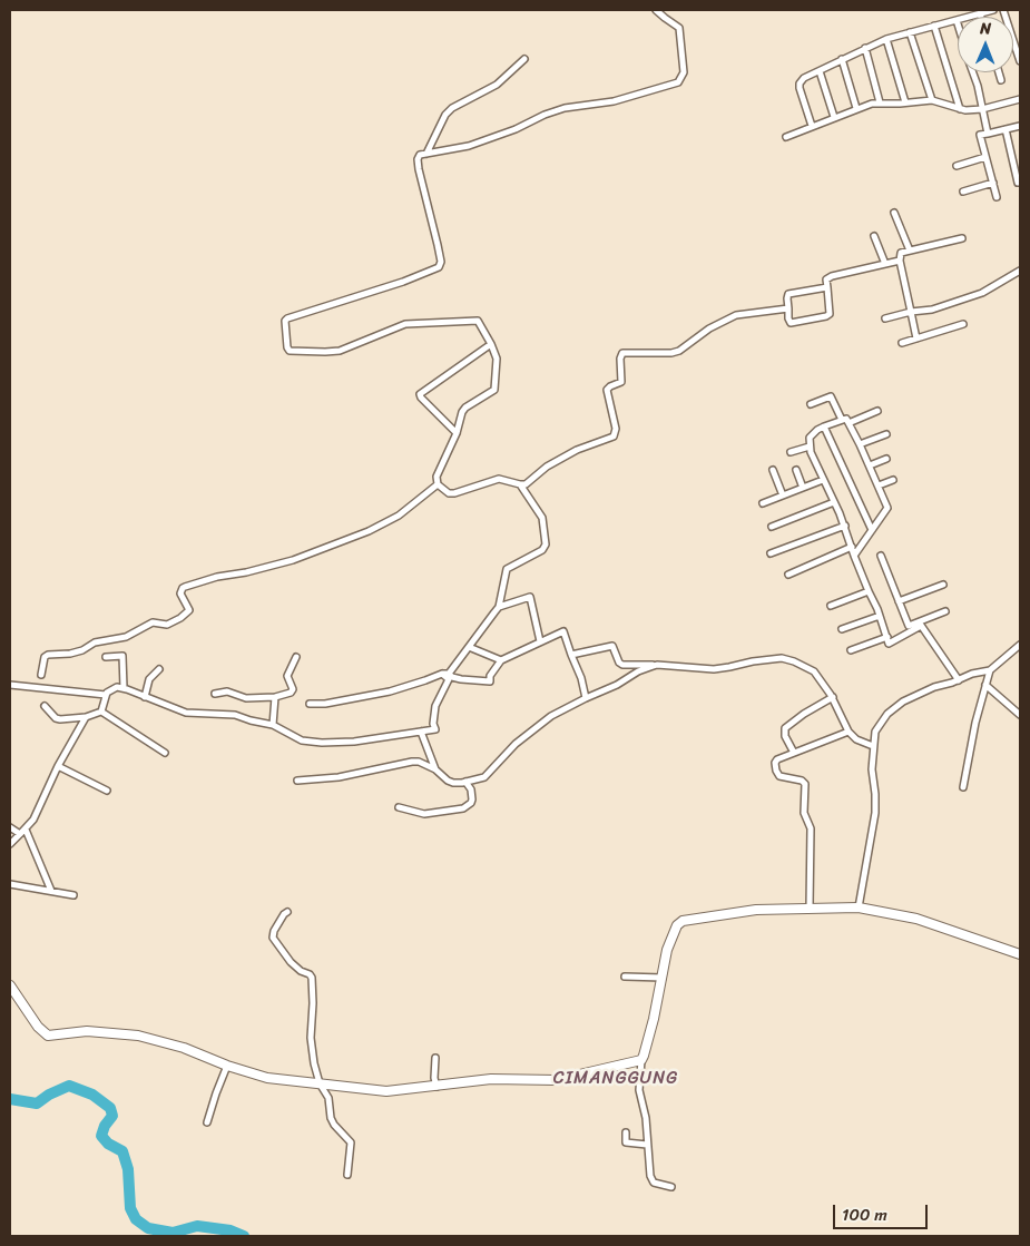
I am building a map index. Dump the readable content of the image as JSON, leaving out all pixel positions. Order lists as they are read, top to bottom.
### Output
{
  "districts": ["CIMANGGUNG"],
  "scale_bar": "100 m",
  "north": "top"
}
